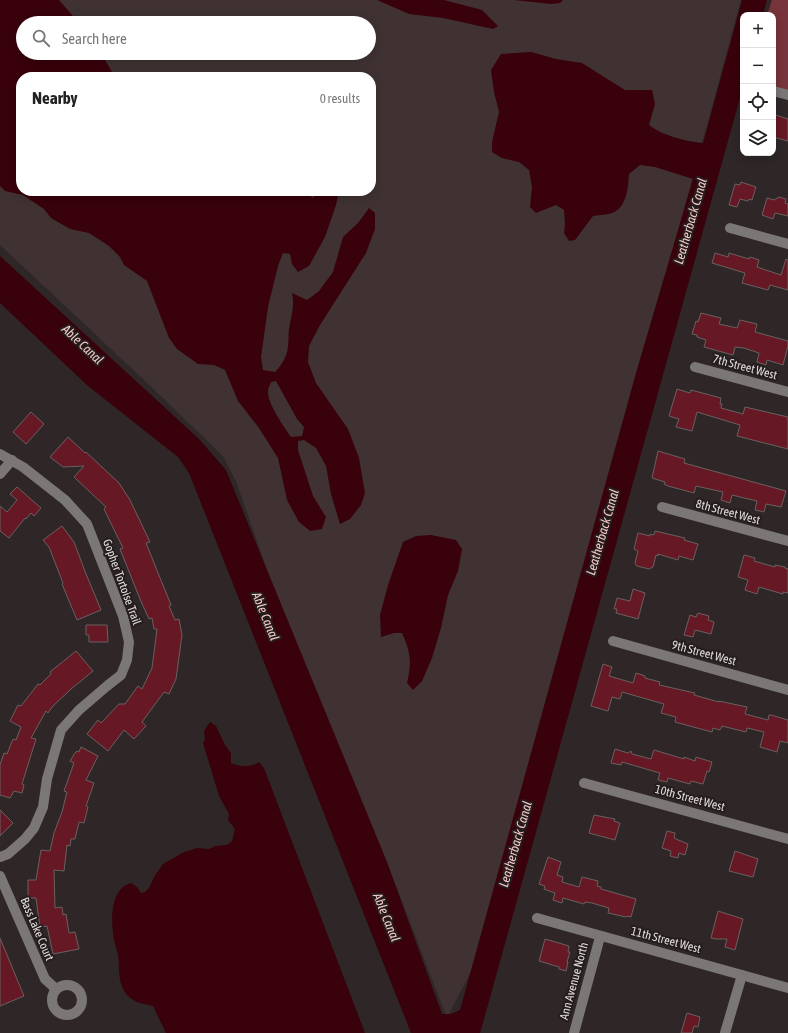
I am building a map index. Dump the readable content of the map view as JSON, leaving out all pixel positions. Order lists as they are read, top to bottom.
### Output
{
  "streets": {
    "street": [
      "7th Street West",
      "8th Street West",
      "Gopher Tortoise Trail",
      "9th Street West",
      "10th Street West",
      "Bass Lake Court",
      "11th Street West",
      "Ann Avenue North"
    ]
  },
  "crossings": [
    ["11th Street West", "Ann Avenue North"]
  ],
  "water": ["Leatherback Canal", "Able Canal"],
  "page": {
    "map_buttons": ["+", "−"],
    "search": "Search here",
    "heading": ["Nearby", "0 results"]
  }
}
